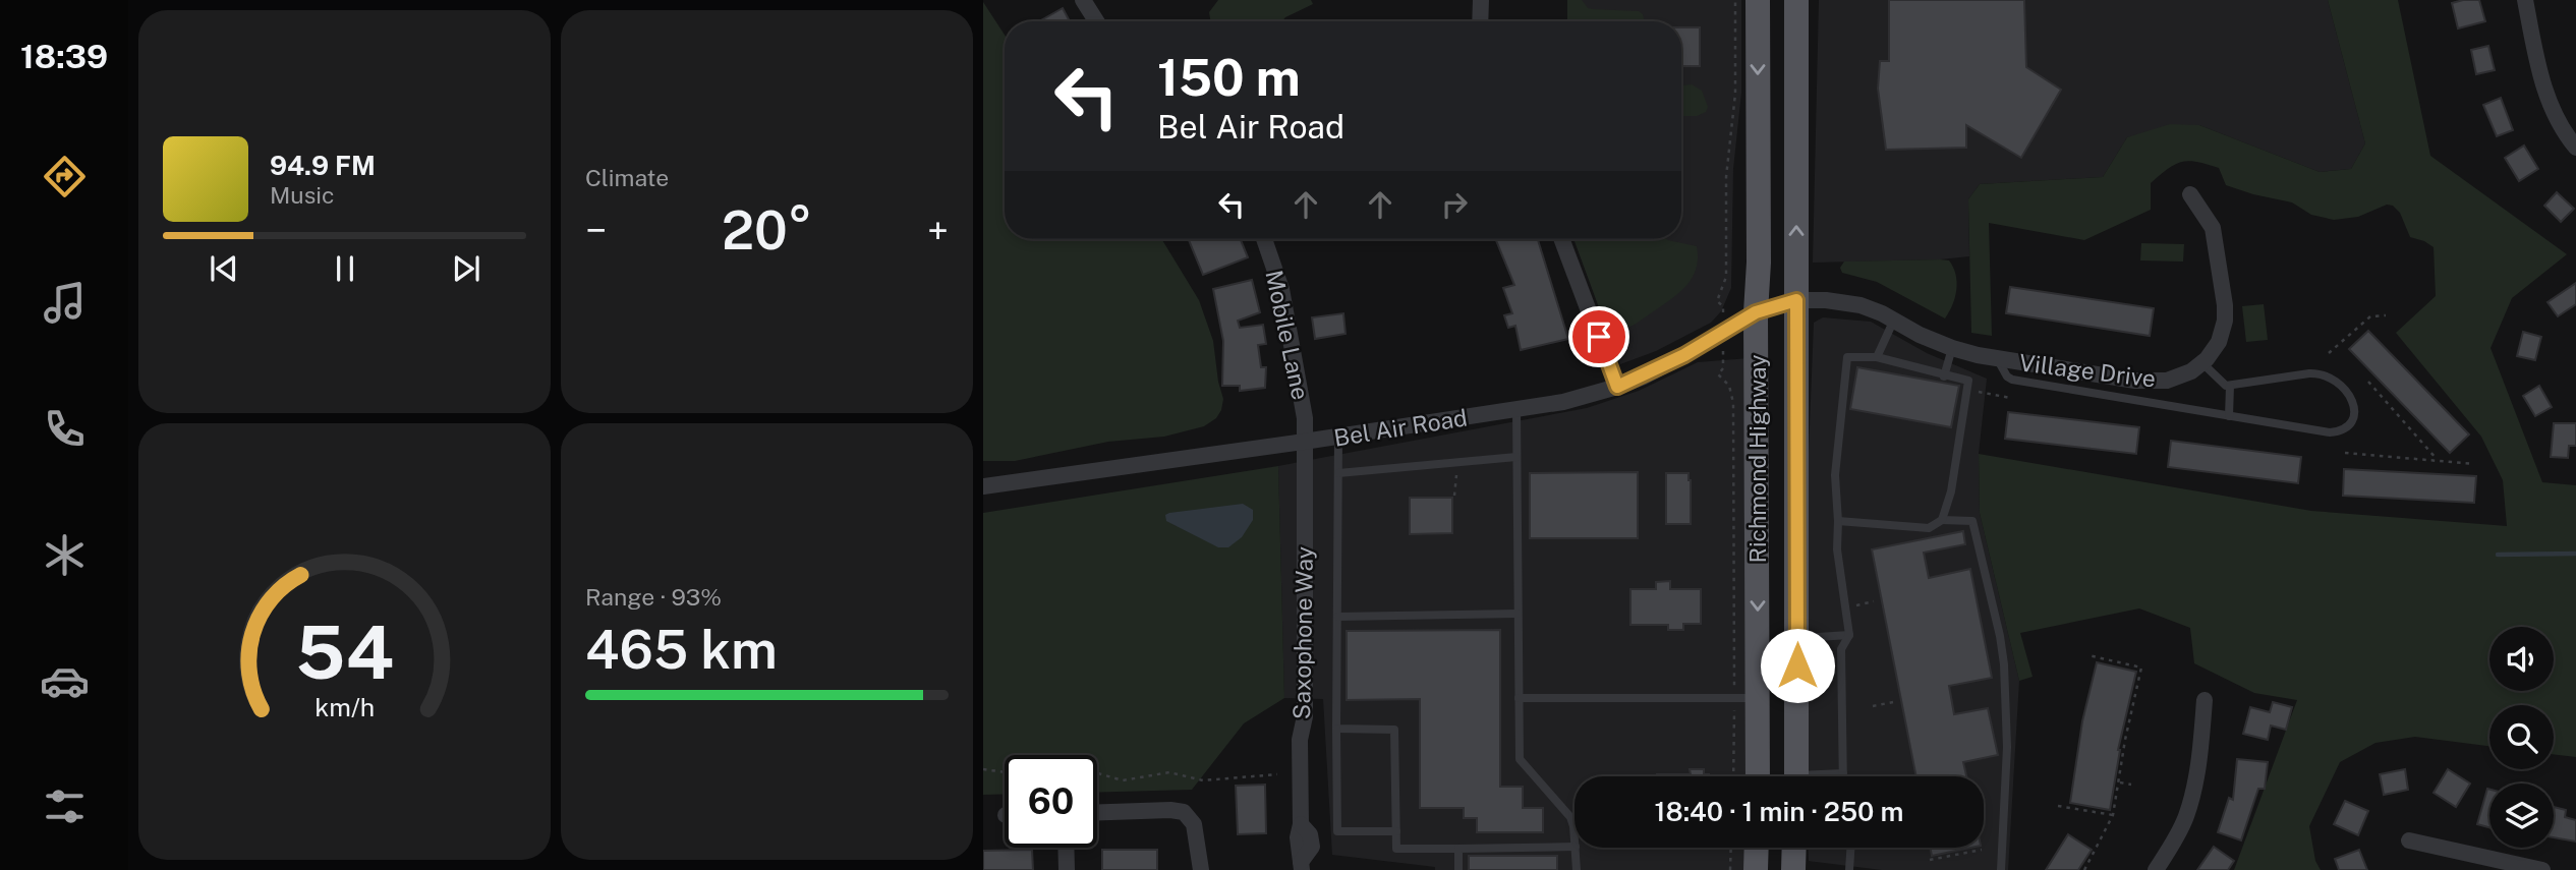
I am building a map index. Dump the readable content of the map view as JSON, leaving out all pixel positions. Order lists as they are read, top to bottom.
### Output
{
  "streets": {
    "main road": ["Richmond Highway"],
    "street": [
      "Mobile Lane",
      "Village Drive",
      "Bel Air Road",
      "Saxophone Way"
    ]
  },
  "crossings": [
    ["Mobile Lane", "Bel Air Road"],
    ["Mobile Lane", "Saxophone Way"],
    ["Village Drive", "Bel Air Road"],
    ["Village Drive", "Richmond Highway"],
    ["Bel Air Road", "Richmond Highway"],
    ["Bel Air Road", "Saxophone Way"]
  ],
  "page": {
    "tabs": "18:39",
    "tile": [
      "Climate",
      ["Range · 93%", "465 km"]
    ],
    "turn": ["150 m", "Bel Air Road"],
    "song": ["94.9 FM", "Music"],
    "heat": ["−", "20°", "+"],
    "limit": "60",
    "trip": "18:40 · 1 min · 250 m",
    "gauge": ["54", "km/h"]
  }
}
